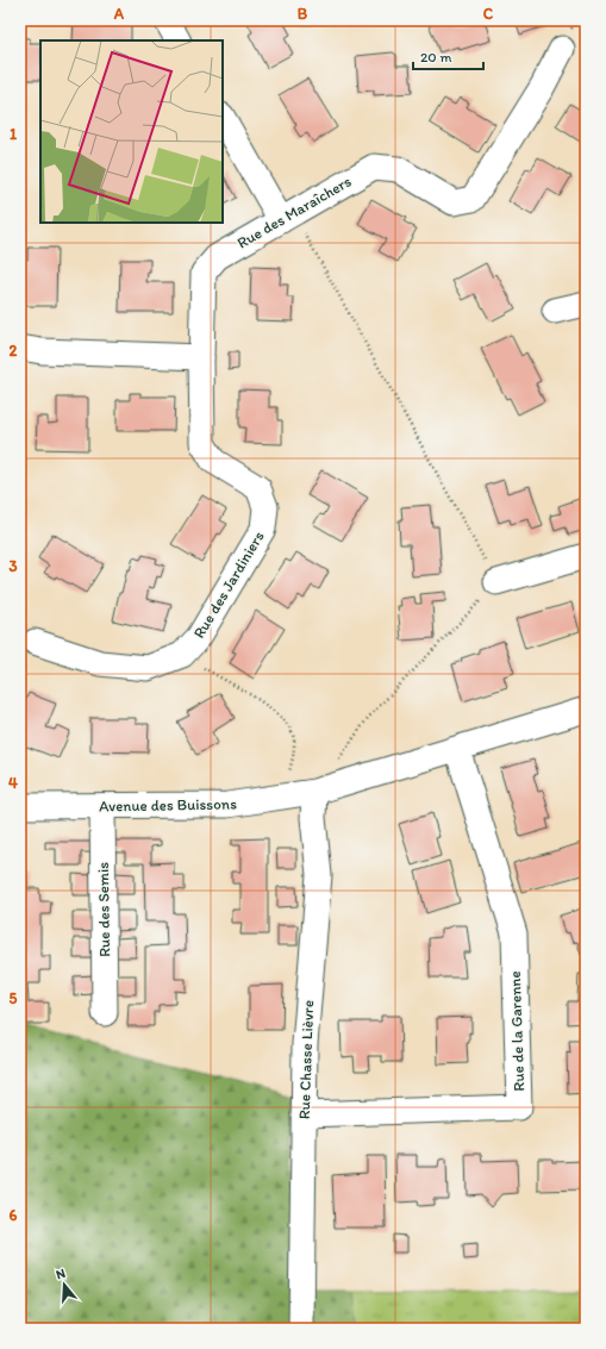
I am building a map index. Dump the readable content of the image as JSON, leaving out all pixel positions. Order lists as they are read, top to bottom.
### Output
{
  "streets": {
    "street": [
      "Rue des Maraîchers",
      "Rue des Jardiniers",
      "Avenue des Buissons",
      "Rue des Semis",
      "Rue de la Garenne",
      "Rue Chasse Lièvre"
    ]
  },
  "crossings": [
    ["Rue des Maraîchers", "Rue des Jardiniers"],
    ["Avenue des Buissons", "Rue des Semis"],
    ["Avenue des Buissons", "Rue de la Garenne"],
    ["Avenue des Buissons", "Rue Chasse Lièvre"],
    ["Rue de la Garenne", "Rue Chasse Lièvre"]
  ],
  "scale_bar": "20 m",
  "north": "top",
  "grid": {
    "columns": ["A", "B", "C"],
    "rows": [
      "1",
      "2",
      "3",
      "4",
      "5",
      "6"
    ]
  }
}
